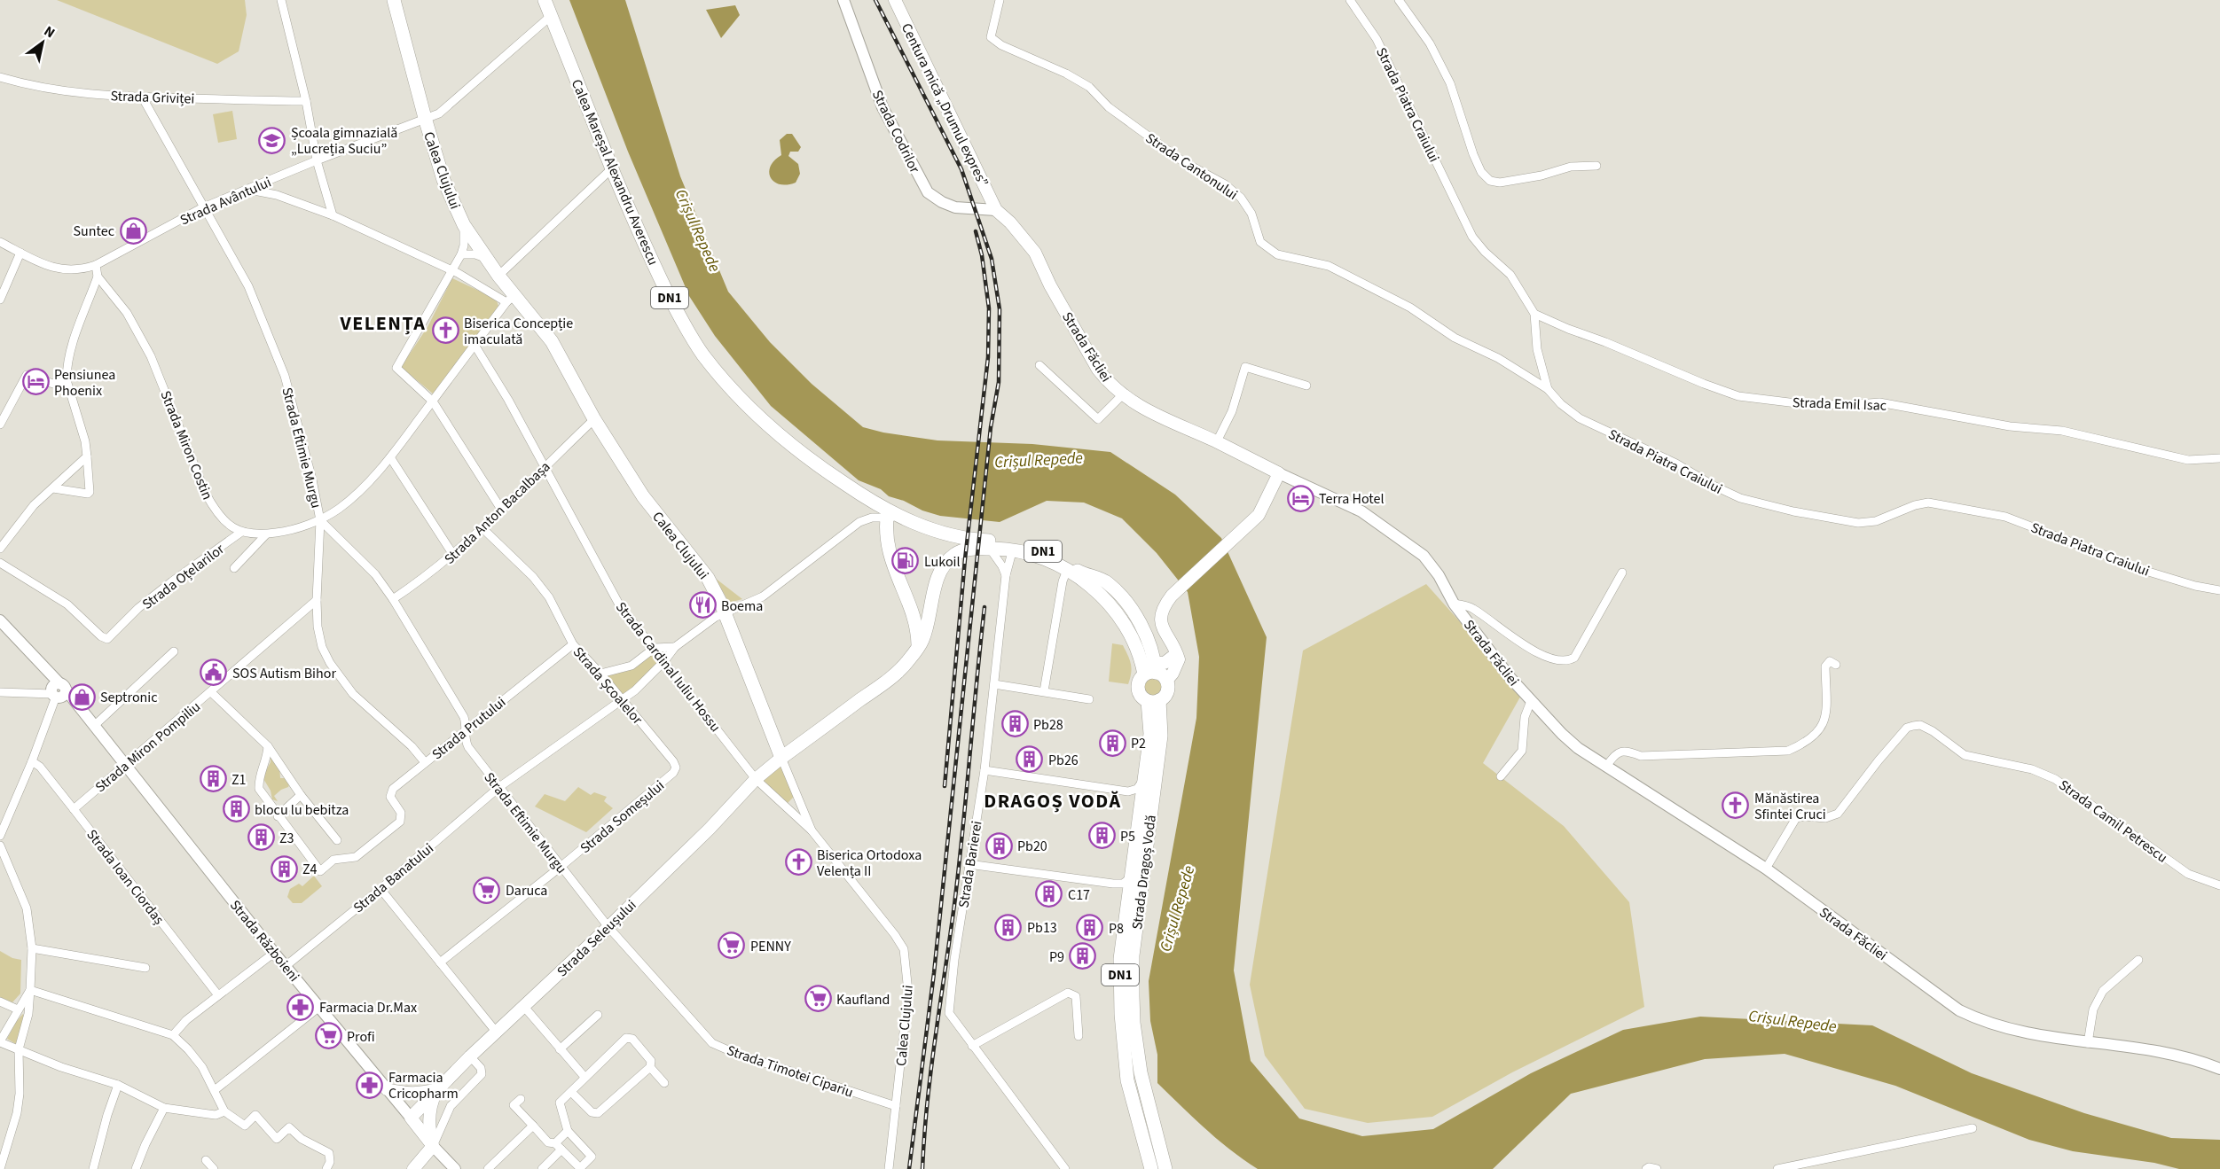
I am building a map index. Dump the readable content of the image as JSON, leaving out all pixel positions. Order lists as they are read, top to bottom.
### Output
{
  "streets": {
    "main road": [
      "Centura mică „Drumul expres”",
      "Calea Clujului",
      "Calea Mareșal Alexandru Averescu",
      "DN1",
      "Strada Făcliei",
      "Strada Dragoș Vodă",
      "Strada Seleușului",
      "Strada Războieni"
    ],
    "street": [
      "Strada Griviței",
      "Strada Piatra Craiului",
      "Strada Codrilor",
      "Strada Cantonului",
      "Strada Avântului",
      "Strada Emil Isac",
      "Strada Miron Costin",
      "Strada Eftimie Murgu",
      "Strada Anton Bacalbașa",
      "Strada Oțelarilor",
      "Strada Cardinal Iuliu Hossu",
      "Strada Școalelor",
      "Strada Prutului",
      "Strada Miron Pompiliu",
      "Strada Someșului",
      "Strada Camil Petrescu",
      "Strada Barierei",
      "Strada Ioan Ciordaș",
      "Strada Banatului",
      "Strada Timotei Cipariu"
    ]
  },
  "crossings": [
    ["Strada Griviței", "Strada Eftimie Murgu"],
    ["Centura mică „Drumul expres”", "Strada Codrilor"],
    ["Centura mică „Drumul expres”", "Strada Făcliei"],
    ["Strada Piatra Craiului", "Strada Cantonului"],
    ["Strada Piatra Craiului", "Strada Emil Isac"],
    ["Strada Codrilor", "Strada Făcliei"],
    ["Calea Clujului", "Strada Avântului"],
    ["Calea Clujului", "DN1"],
    ["Calea Clujului", "Strada Anton Bacalbașa"],
    ["Calea Clujului", "Strada Cardinal Iuliu Hossu"],
    ["Calea Clujului", "Strada Banatului"],
    ["Calea Clujului", "Strada Seleușului"],
    ["Calea Clujului", "Strada Timotei Cipariu"],
    ["Calea Mareșal Alexandru Averescu", "Strada Avântului"],
    ["Calea Mareșal Alexandru Averescu", "Strada Dragoș Vodă"],
    ["Calea Mareșal Alexandru Averescu", "Strada Banatului"],
    ["Strada Avântului", "Strada Miron Costin"],
    ["Strada Avântului", "Strada Eftimie Murgu"],
    ["DN1", "Strada Barierei"],
    ["DN1", "Strada Dragoș Vodă"],
    ["DN1", "Strada Seleușului"],
    ["Strada Făcliei", "Strada Camil Petrescu"],
    ["Strada Miron Costin", "Strada Oțelarilor"],
    ["Strada Eftimie Murgu", "Strada Anton Bacalbașa"],
    ["Strada Eftimie Murgu", "Strada Prutului"],
    ["Strada Eftimie Murgu", "Strada Someșului"],
    ["Strada Eftimie Murgu", "Strada Banatului"],
    ["Strada Eftimie Murgu", "Strada Seleușului"],
    ["Strada Eftimie Murgu", "Strada Timotei Cipariu"],
    ["Strada Anton Bacalbașa", "Strada Cardinal Iuliu Hossu"],
    ["Strada Anton Bacalbașa", "Strada Școalelor"],
    ["Strada Cardinal Iuliu Hossu", "Strada Banatului"],
    ["Strada Cardinal Iuliu Hossu", "Strada Seleușului"],
    ["Strada Școalelor", "Strada Prutului"],
    ["Strada Școalelor", "Strada Someșului"],
    ["Strada Școalelor", "Strada Banatului"],
    ["Strada Miron Pompiliu", "Strada Ioan Ciordaș"],
    ["Strada Miron Pompiliu", "Strada Războieni"],
    ["Strada Barierei", "Strada Dragoș Vodă"],
    ["Strada Banatului", "Strada Războieni"],
    ["Strada Seleușului", "Strada Războieni"],
    ["Strada Seleușului", "Strada Timotei Cipariu"]
  ],
  "districts": ["VELENȚA", "DRAGOȘ VODĂ"],
  "water": ["Crișul Repede"],
  "places": {
    "school or university": ["Școala gimnazială „Lucreția Suciu”"],
    "shop": ["Suntec", "Septronic"],
    "church": ["Biserica Concepție imaculată", "Mănăstirea Sfintei Cruci", "Biserica Ortodoxa Velența II"],
    "hotel": ["Pensiunea Phoenix", "Terra Hotel"],
    "fuel station": ["Lukoil"],
    "restaurant": ["Boema"],
    "public building": ["SOS Autism Bihor"],
    "building": [
      "Pb28",
      "P2",
      "Pb26",
      "Z1",
      "blocu lu bebitza",
      "P5",
      "Z3",
      "Pb20",
      "Z4",
      "C17",
      "Pb13",
      "P8",
      "P9"
    ],
    "supermarket": [
      "Daruca",
      "PENNY",
      "Kaufland",
      "Profi"
    ],
    "pharmacy": ["Farmacia Dr.Max", "Farmacia Cricopharm"]
  },
  "north": "top right"
}
